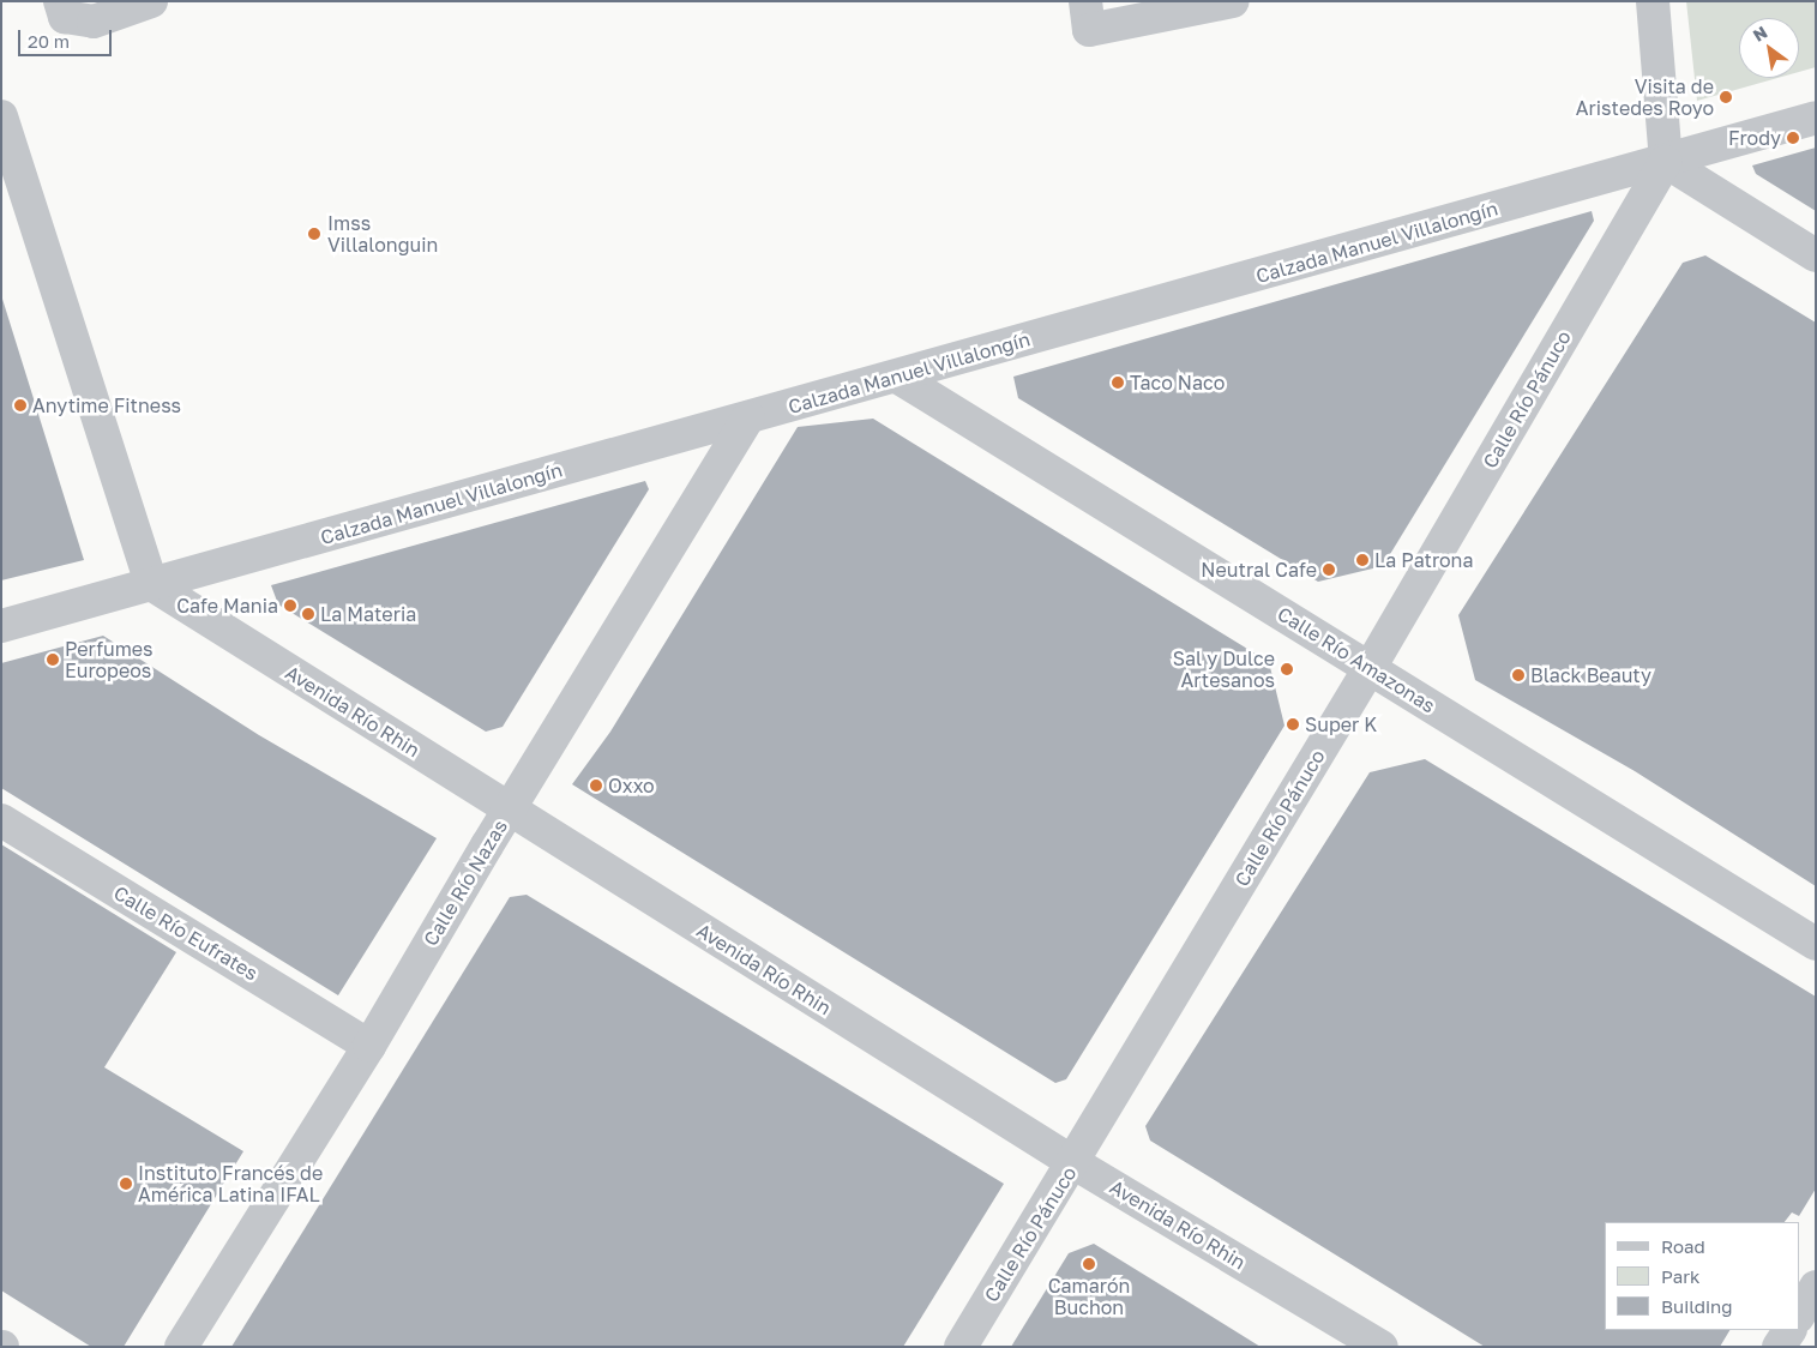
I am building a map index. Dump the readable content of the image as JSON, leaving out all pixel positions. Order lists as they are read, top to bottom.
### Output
{
  "streets": {
    "street": [
      "Calzada Manuel Villalongín",
      "Calle Río Pánuco",
      "Calle Río Amazonas",
      "Avenida Río Rhin",
      "Calle Río Nazas",
      "Calle Río Eufrates"
    ]
  },
  "crossings": [
    ["Calzada Manuel Villalongín", "Calle Río Pánuco"],
    ["Calzada Manuel Villalongín", "Calle Río Amazonas"],
    ["Calzada Manuel Villalongín", "Avenida Río Rhin"],
    ["Calzada Manuel Villalongín", "Calle Río Nazas"],
    ["Calle Río Pánuco", "Calle Río Amazonas"],
    ["Calle Río Pánuco", "Avenida Río Rhin"],
    ["Avenida Río Rhin", "Calle Río Nazas"],
    ["Calle Río Nazas", "Calle Río Eufrates"]
  ],
  "places": [
    "Visita de Aristedes Royo",
    "Frody",
    "Imss Villalonguin",
    "Taco Naco",
    "Anytime Fitness",
    "La Patrona",
    "Neutral Cafe",
    "Cafe Mania",
    "La Materia",
    "Perfumes Europeos",
    "Sal y Dulce Artesanos",
    "Black Beauty",
    "Super K",
    "Oxxo",
    "Instituto Francés de América Latina IFAL",
    "Camarón Buchon"
  ],
  "legend": ["Road", "Park", "Building"],
  "scale_bar": "20 m",
  "north": "top left"
}
